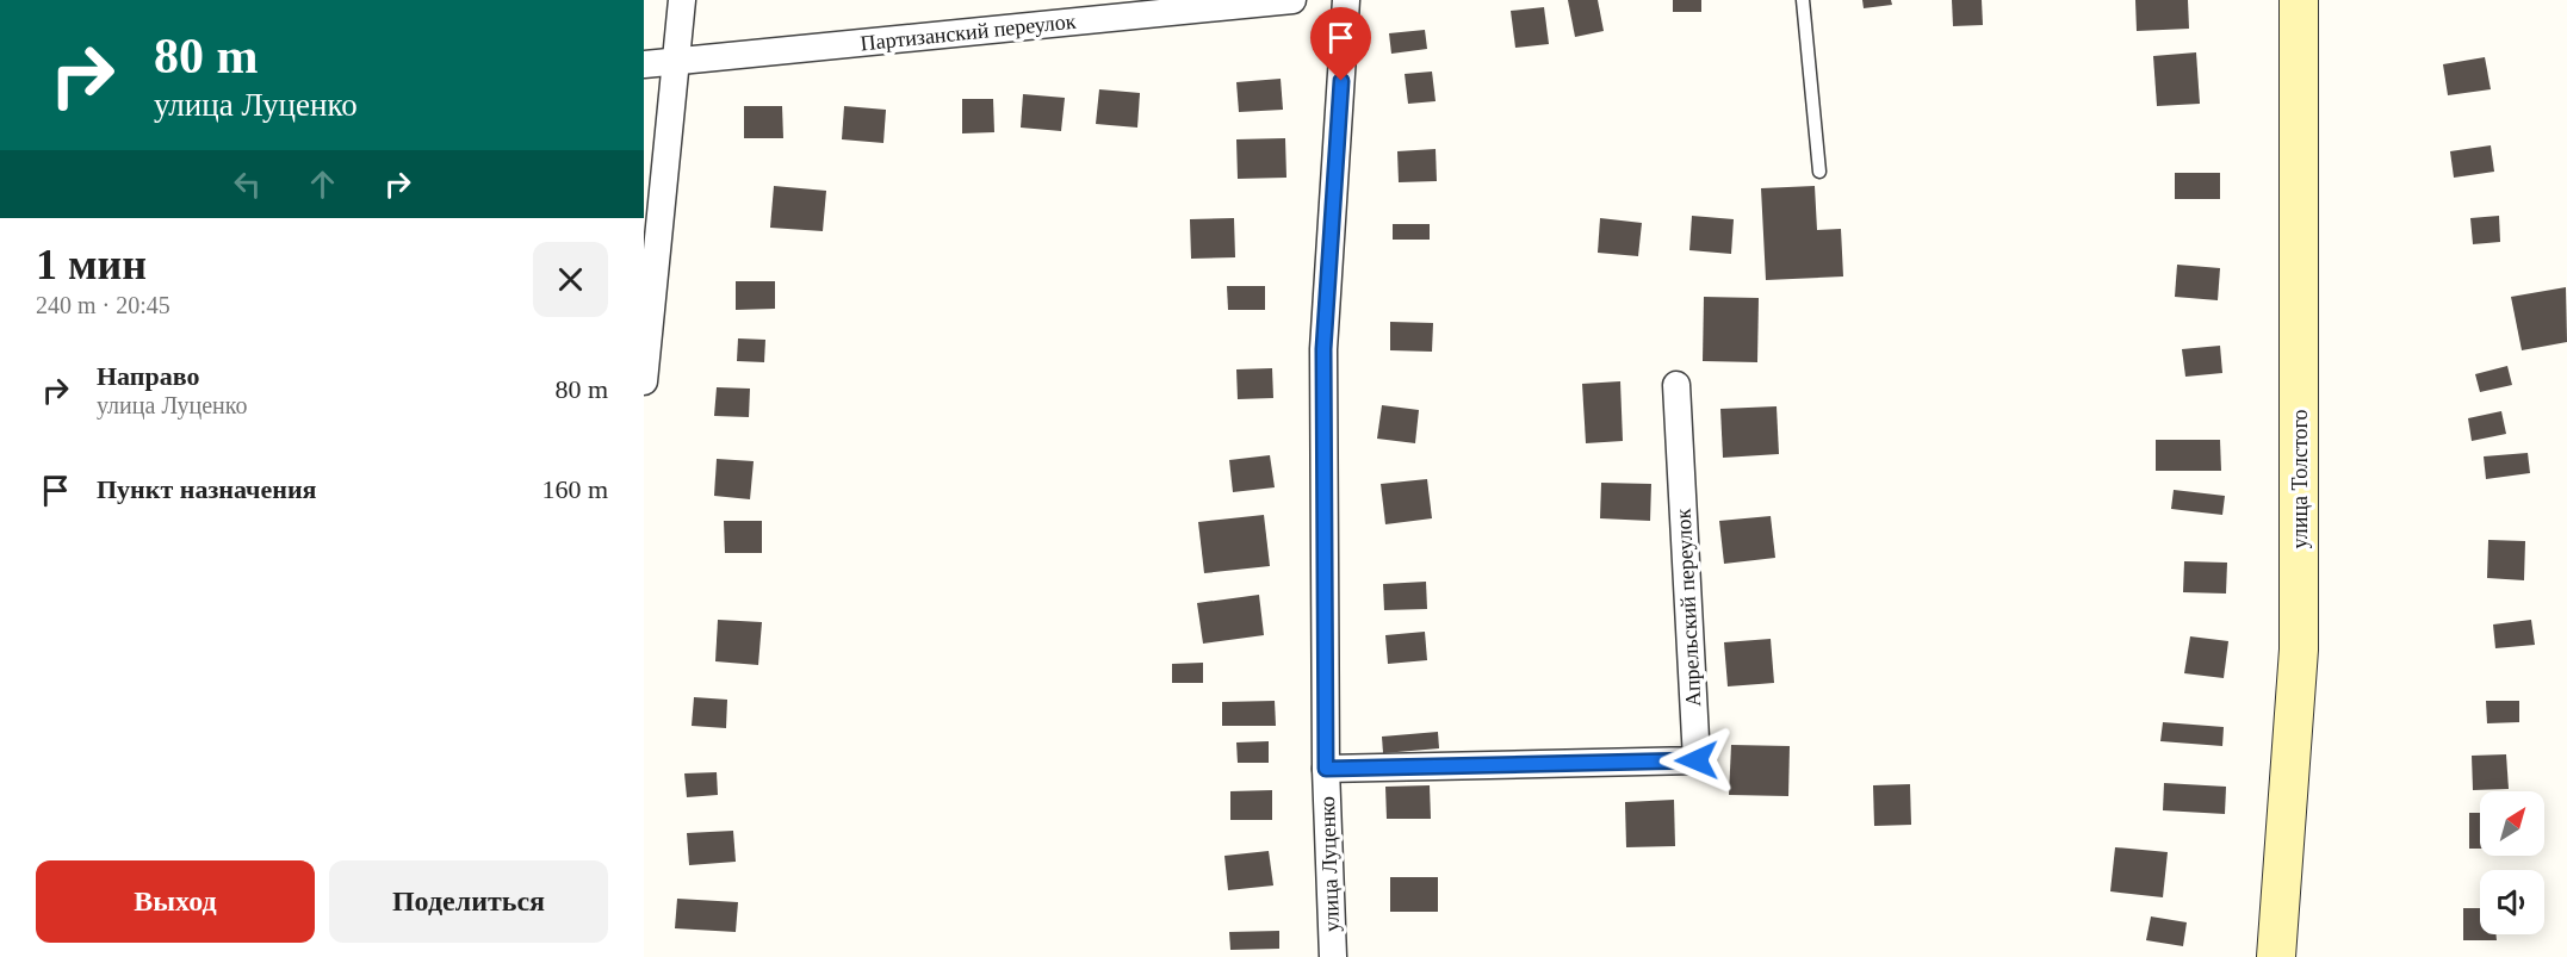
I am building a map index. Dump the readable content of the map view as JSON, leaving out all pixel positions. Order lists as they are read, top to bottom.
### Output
{
  "streets": {
    "main road": ["улица Толстого"],
    "street": ["Партизанский переулок", "Апрельский переулок", "улица Луценко"]
  },
  "crossings": [
    ["Апрельский переулок", "улица Луценко"]
  ],
  "north": "top right",
  "page": {
    "turn": ["80 m", "улица Луценко"],
    "heading": ["1 мин", "240 m · 20:45"],
    "list": [
      {
        "name": "Направо",
        "note": "улица Луценко",
        "value": "80 m"
      },
      {
        "name": "Пункт назначения",
        "value": "160 m"
      }
    ],
    "buttons": ["Выход", "Поделиться"]
  }
}
